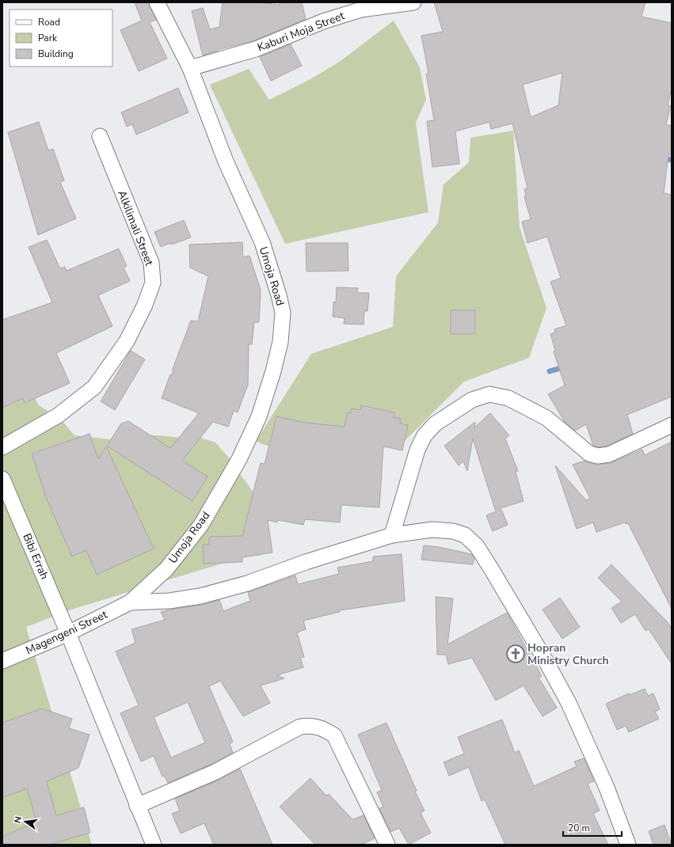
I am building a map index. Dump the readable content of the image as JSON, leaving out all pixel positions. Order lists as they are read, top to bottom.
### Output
{
  "streets": {
    "street": [
      "Kaburi Moja Street",
      "Alkilimali Street",
      "Umoja Road",
      "Bibi Errah",
      "Magengeni Street"
    ]
  },
  "crossings": [
    ["Kaburi Moja Street", "Umoja Road"],
    ["Umoja Road", "Magengeni Street"],
    ["Bibi Errah", "Magengeni Street"]
  ],
  "places": {
    "church": ["Hopran Ministry Church"]
  },
  "legend": ["Road", "Park", "Building"],
  "scale_bar": "20 m",
  "north": "left"
}
